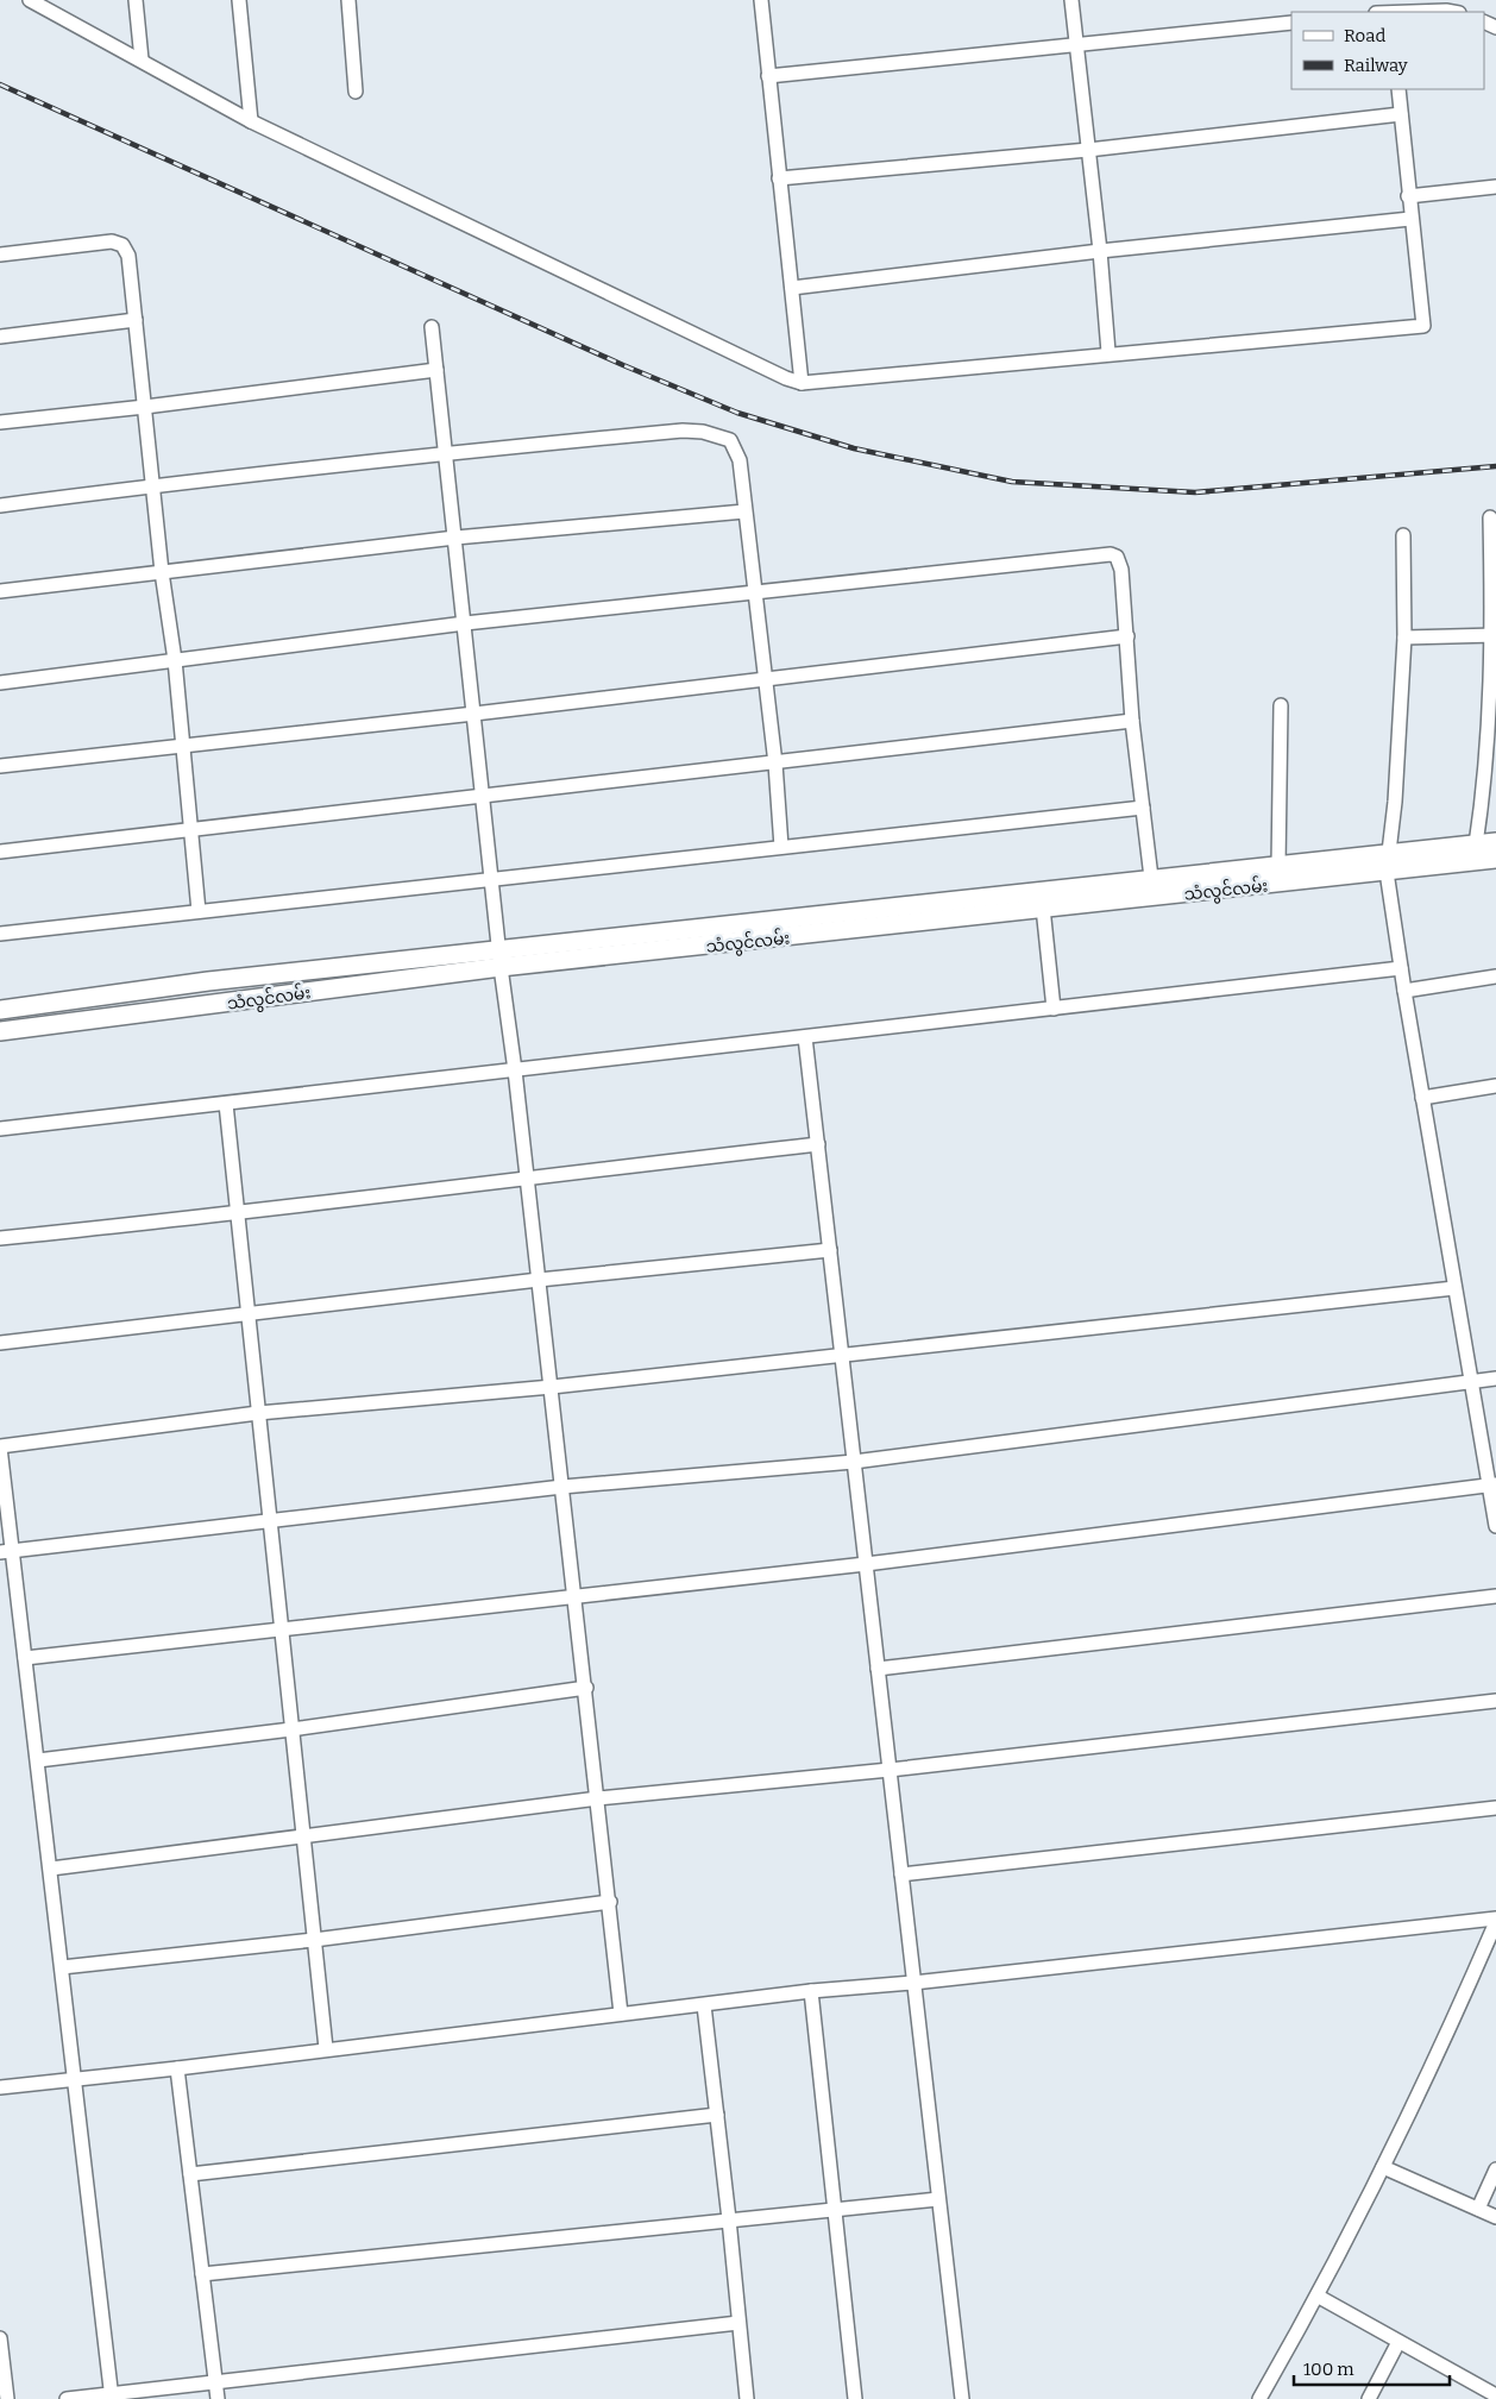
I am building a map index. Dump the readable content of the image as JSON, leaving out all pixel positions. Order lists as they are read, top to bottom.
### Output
{
  "streets": {
    "main road": ["သံလွင်လမ်း"]
  },
  "legend": ["Road", "Railway"],
  "scale_bar": "100 m"
}
